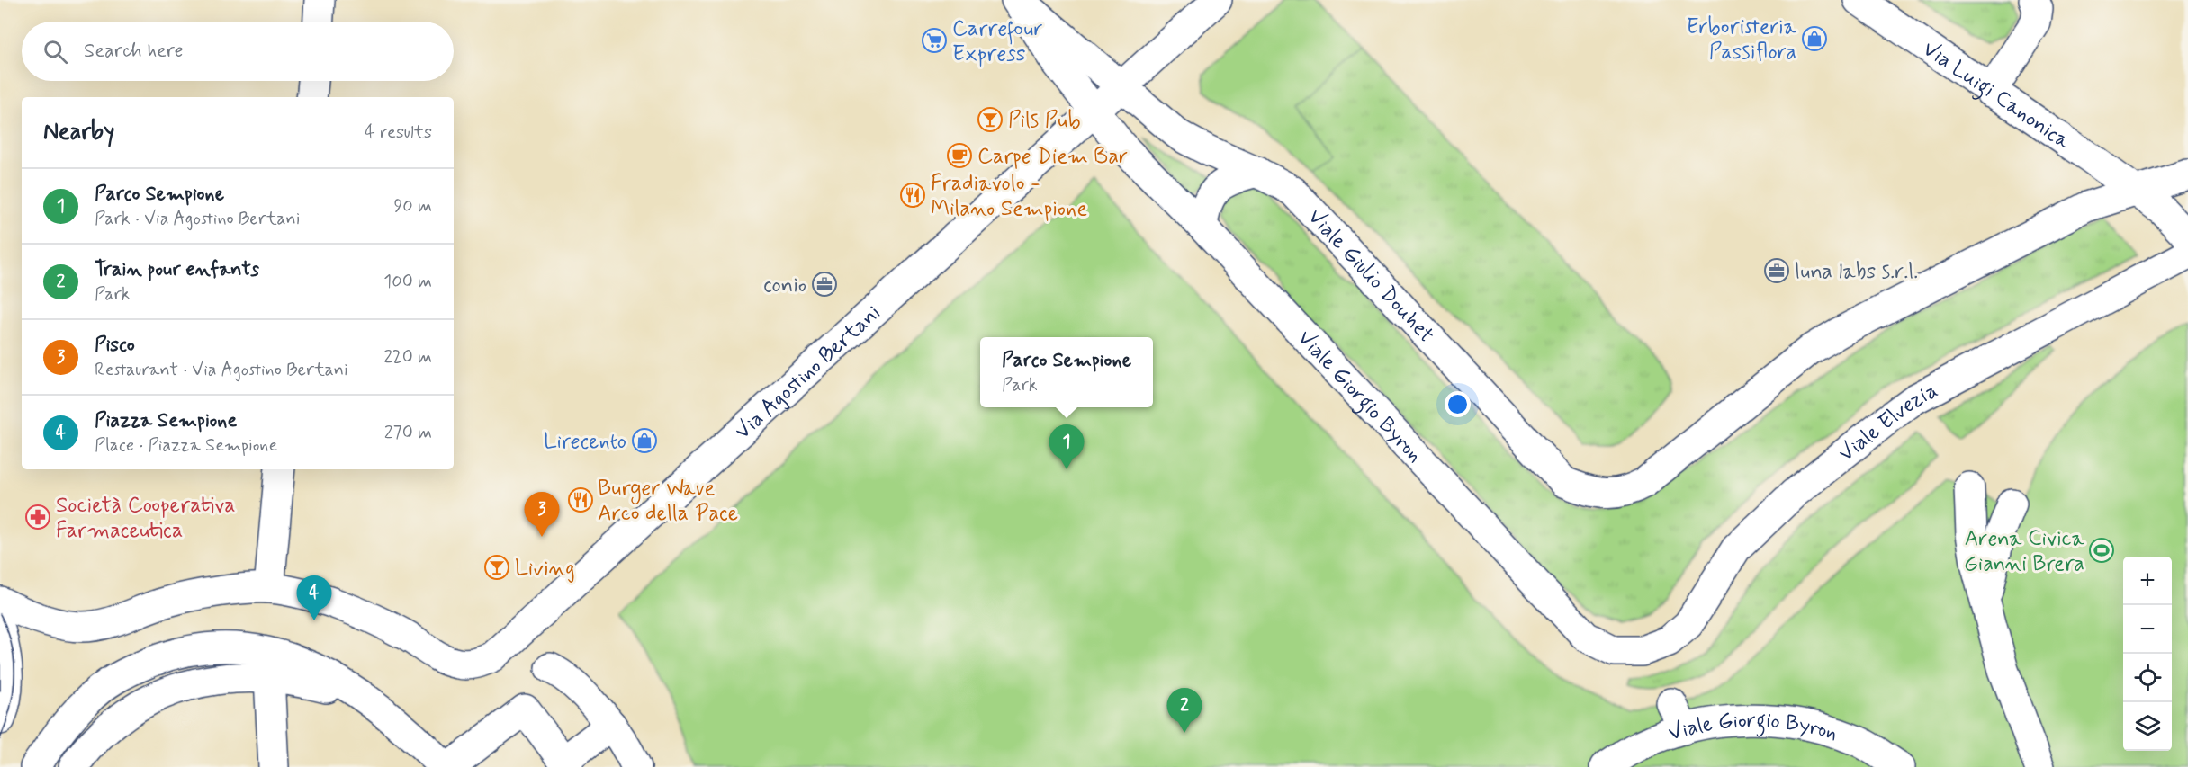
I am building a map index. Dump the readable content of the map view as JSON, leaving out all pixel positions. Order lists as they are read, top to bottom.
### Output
{
  "streets": {
    "street": [
      "Via Luigi Canonica",
      "Viale Giulio Douhet",
      "Via Agostino Bertani",
      "Viale Giorgio Byron",
      "Viale Elvezia"
    ]
  },
  "crossings": [
    ["Via Luigi Canonica", "Viale Giulio Douhet"],
    ["Viale Giulio Douhet", "Via Agostino Bertani"],
    ["Viale Giulio Douhet", "Viale Giorgio Byron"],
    ["Via Agostino Bertani", "Viale Giorgio Byron"],
    ["Viale Giorgio Byron", "Viale Elvezia"]
  ],
  "places": {
    "shop": ["Erboristeria Passiflora", "Lirecento"],
    "supermarket": ["Carrefour Express"],
    "bar": ["Pils Pub", "Living"],
    "cafe": ["Carpe Diem Bar"],
    "restaurant": ["Fradiavolo - Milano Sempione", "Burger Wave Arco della Pace"],
    "office": ["luna labs s.r.l.", "conio"],
    "pharmacy": ["Società Cooperativa Farmaceutica"],
    "sports": ["Arena Civica Gianni Brera"]
  },
  "page": {
    "search": "Search here",
    "heading": ["Nearby", "4 results"],
    "list": [
      {
        "mark": "1",
        "name": "Parco Sempione",
        "note": "Park · Via Agostino Bertani",
        "value": "90 m"
      },
      {
        "mark": "2",
        "name": "Train pour enfants",
        "note": "Park",
        "value": "100 m"
      },
      {
        "mark": "3",
        "name": "Pisco",
        "note": "Restaurant · Via Agostino Bertani",
        "value": "220 m"
      },
      {
        "mark": "4",
        "name": "Piazza Sempione",
        "note": "Place · Piazza Sempione",
        "value": "270 m"
      }
    ],
    "popup": ["Parco Sempione", "Park"],
    "pins": [
      "1",
      "3",
      "4",
      "2"
    ],
    "map_buttons": ["+", "−"]
  }
}
